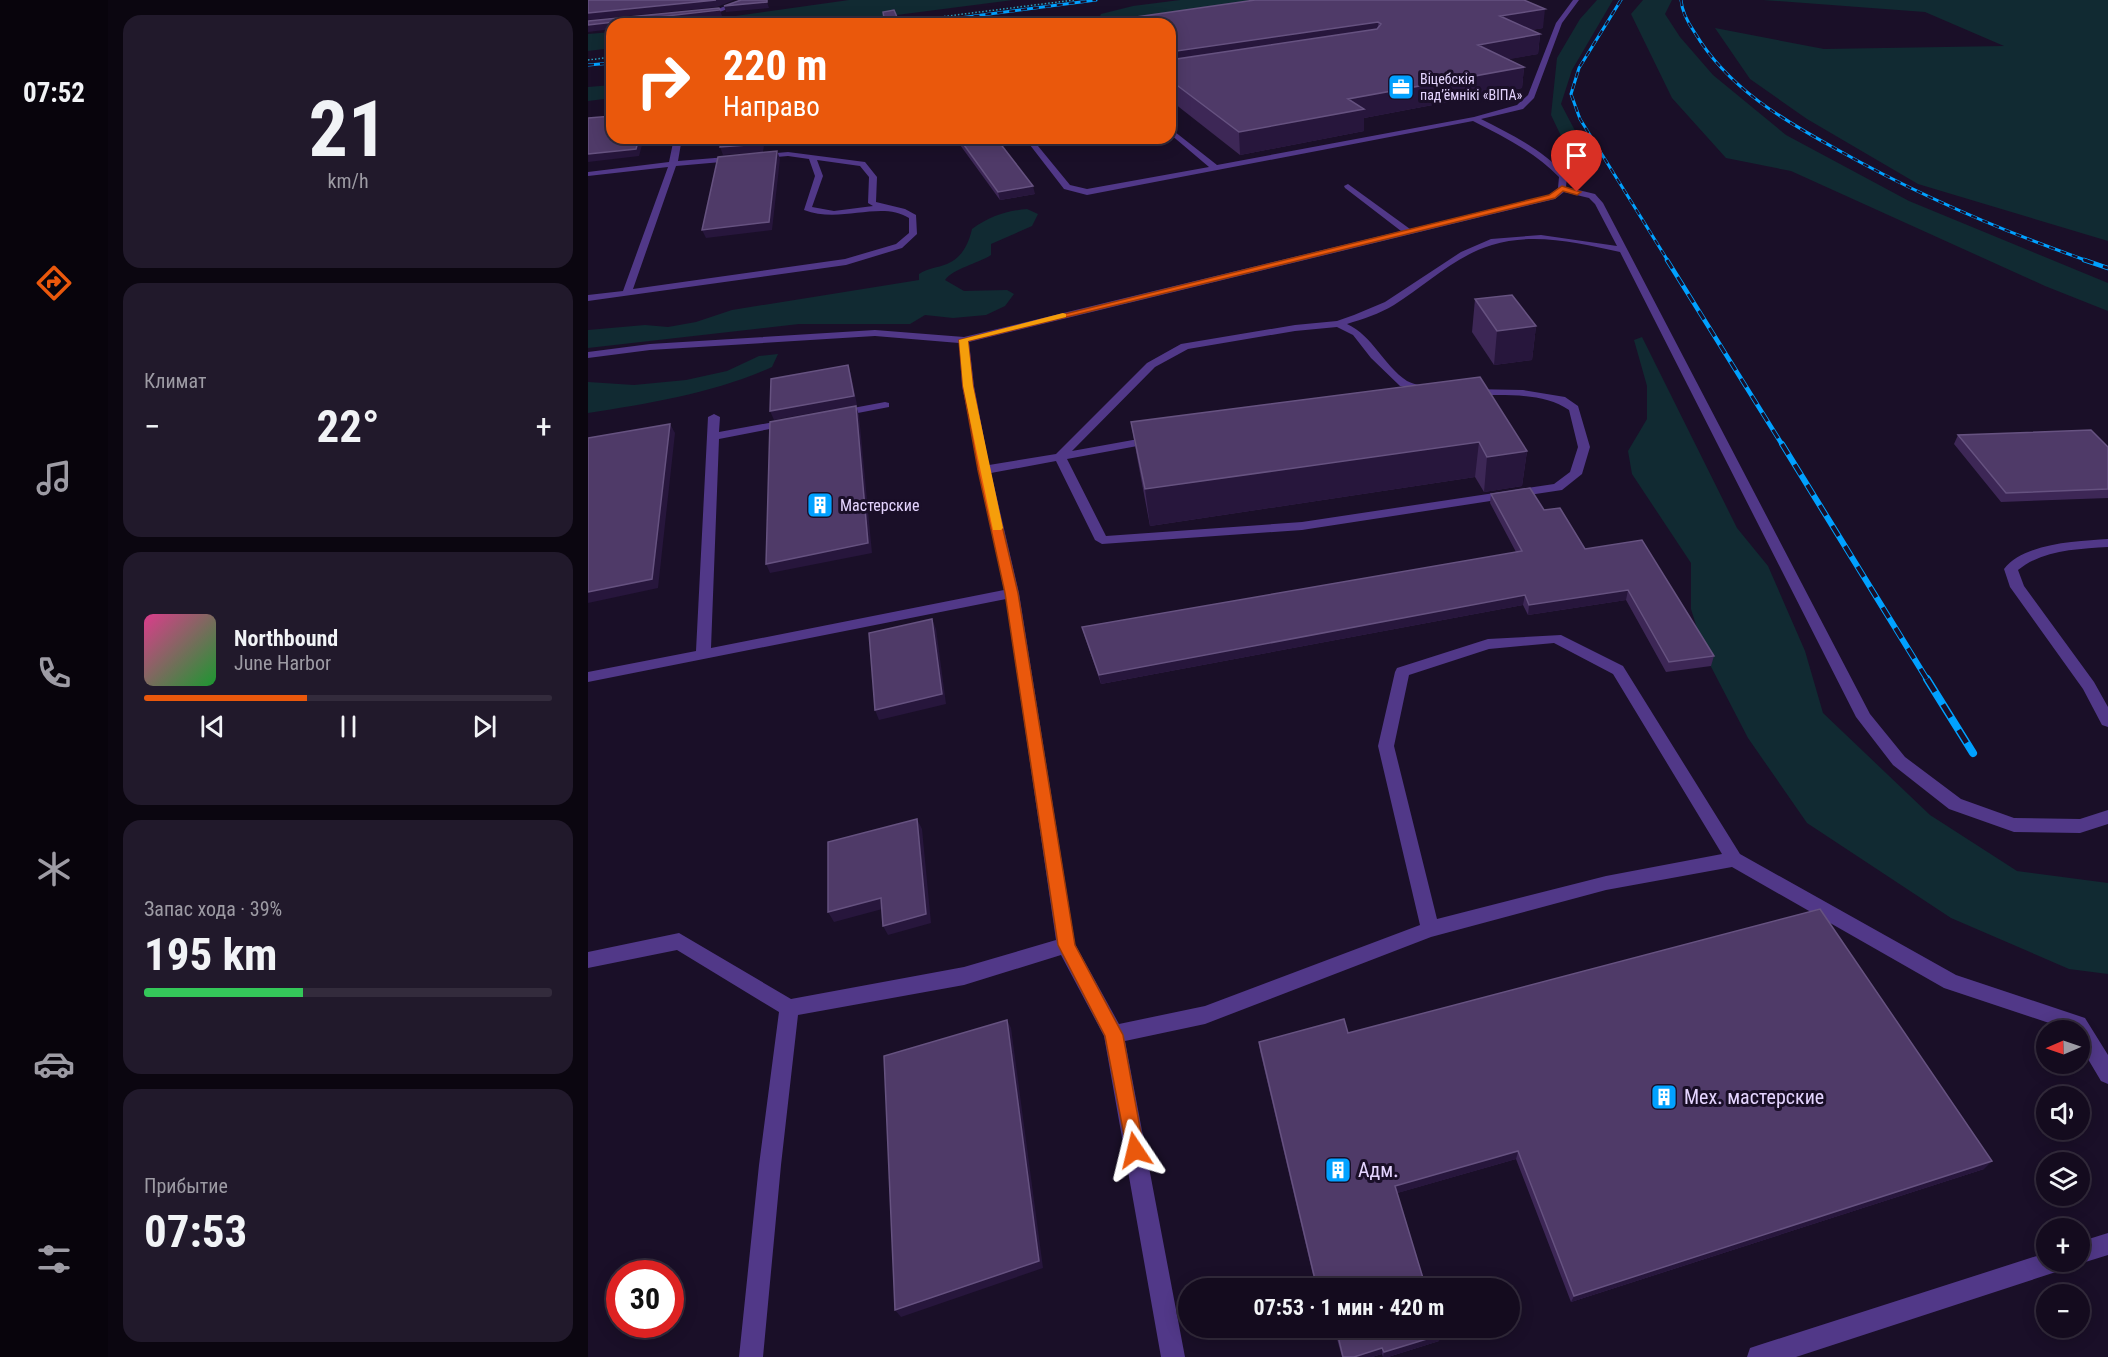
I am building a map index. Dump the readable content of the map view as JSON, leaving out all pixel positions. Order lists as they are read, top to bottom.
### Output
{
  "places": {
    "office": ["Віцебскія падʼёмнікі «ВІПА»"],
    "building": ["Мастерские", "Мех. мастерские", "Адм."]
  },
  "north": "left",
  "page": {
    "tabs": "07:52",
    "tile": [
      ["21", "km/h"],
      "Климат",
      ["Запас хода · 39%", "195 km"],
      ["Прибытие", "07:53"]
    ],
    "turn": ["220 m", "Направо"],
    "heat": ["−", "22°", "+"],
    "song": ["Northbound", "June Harbor"],
    "map_buttons": ["+", "−"],
    "limit": "30",
    "trip": "07:53 · 1 мин · 420 m"
  }
}
